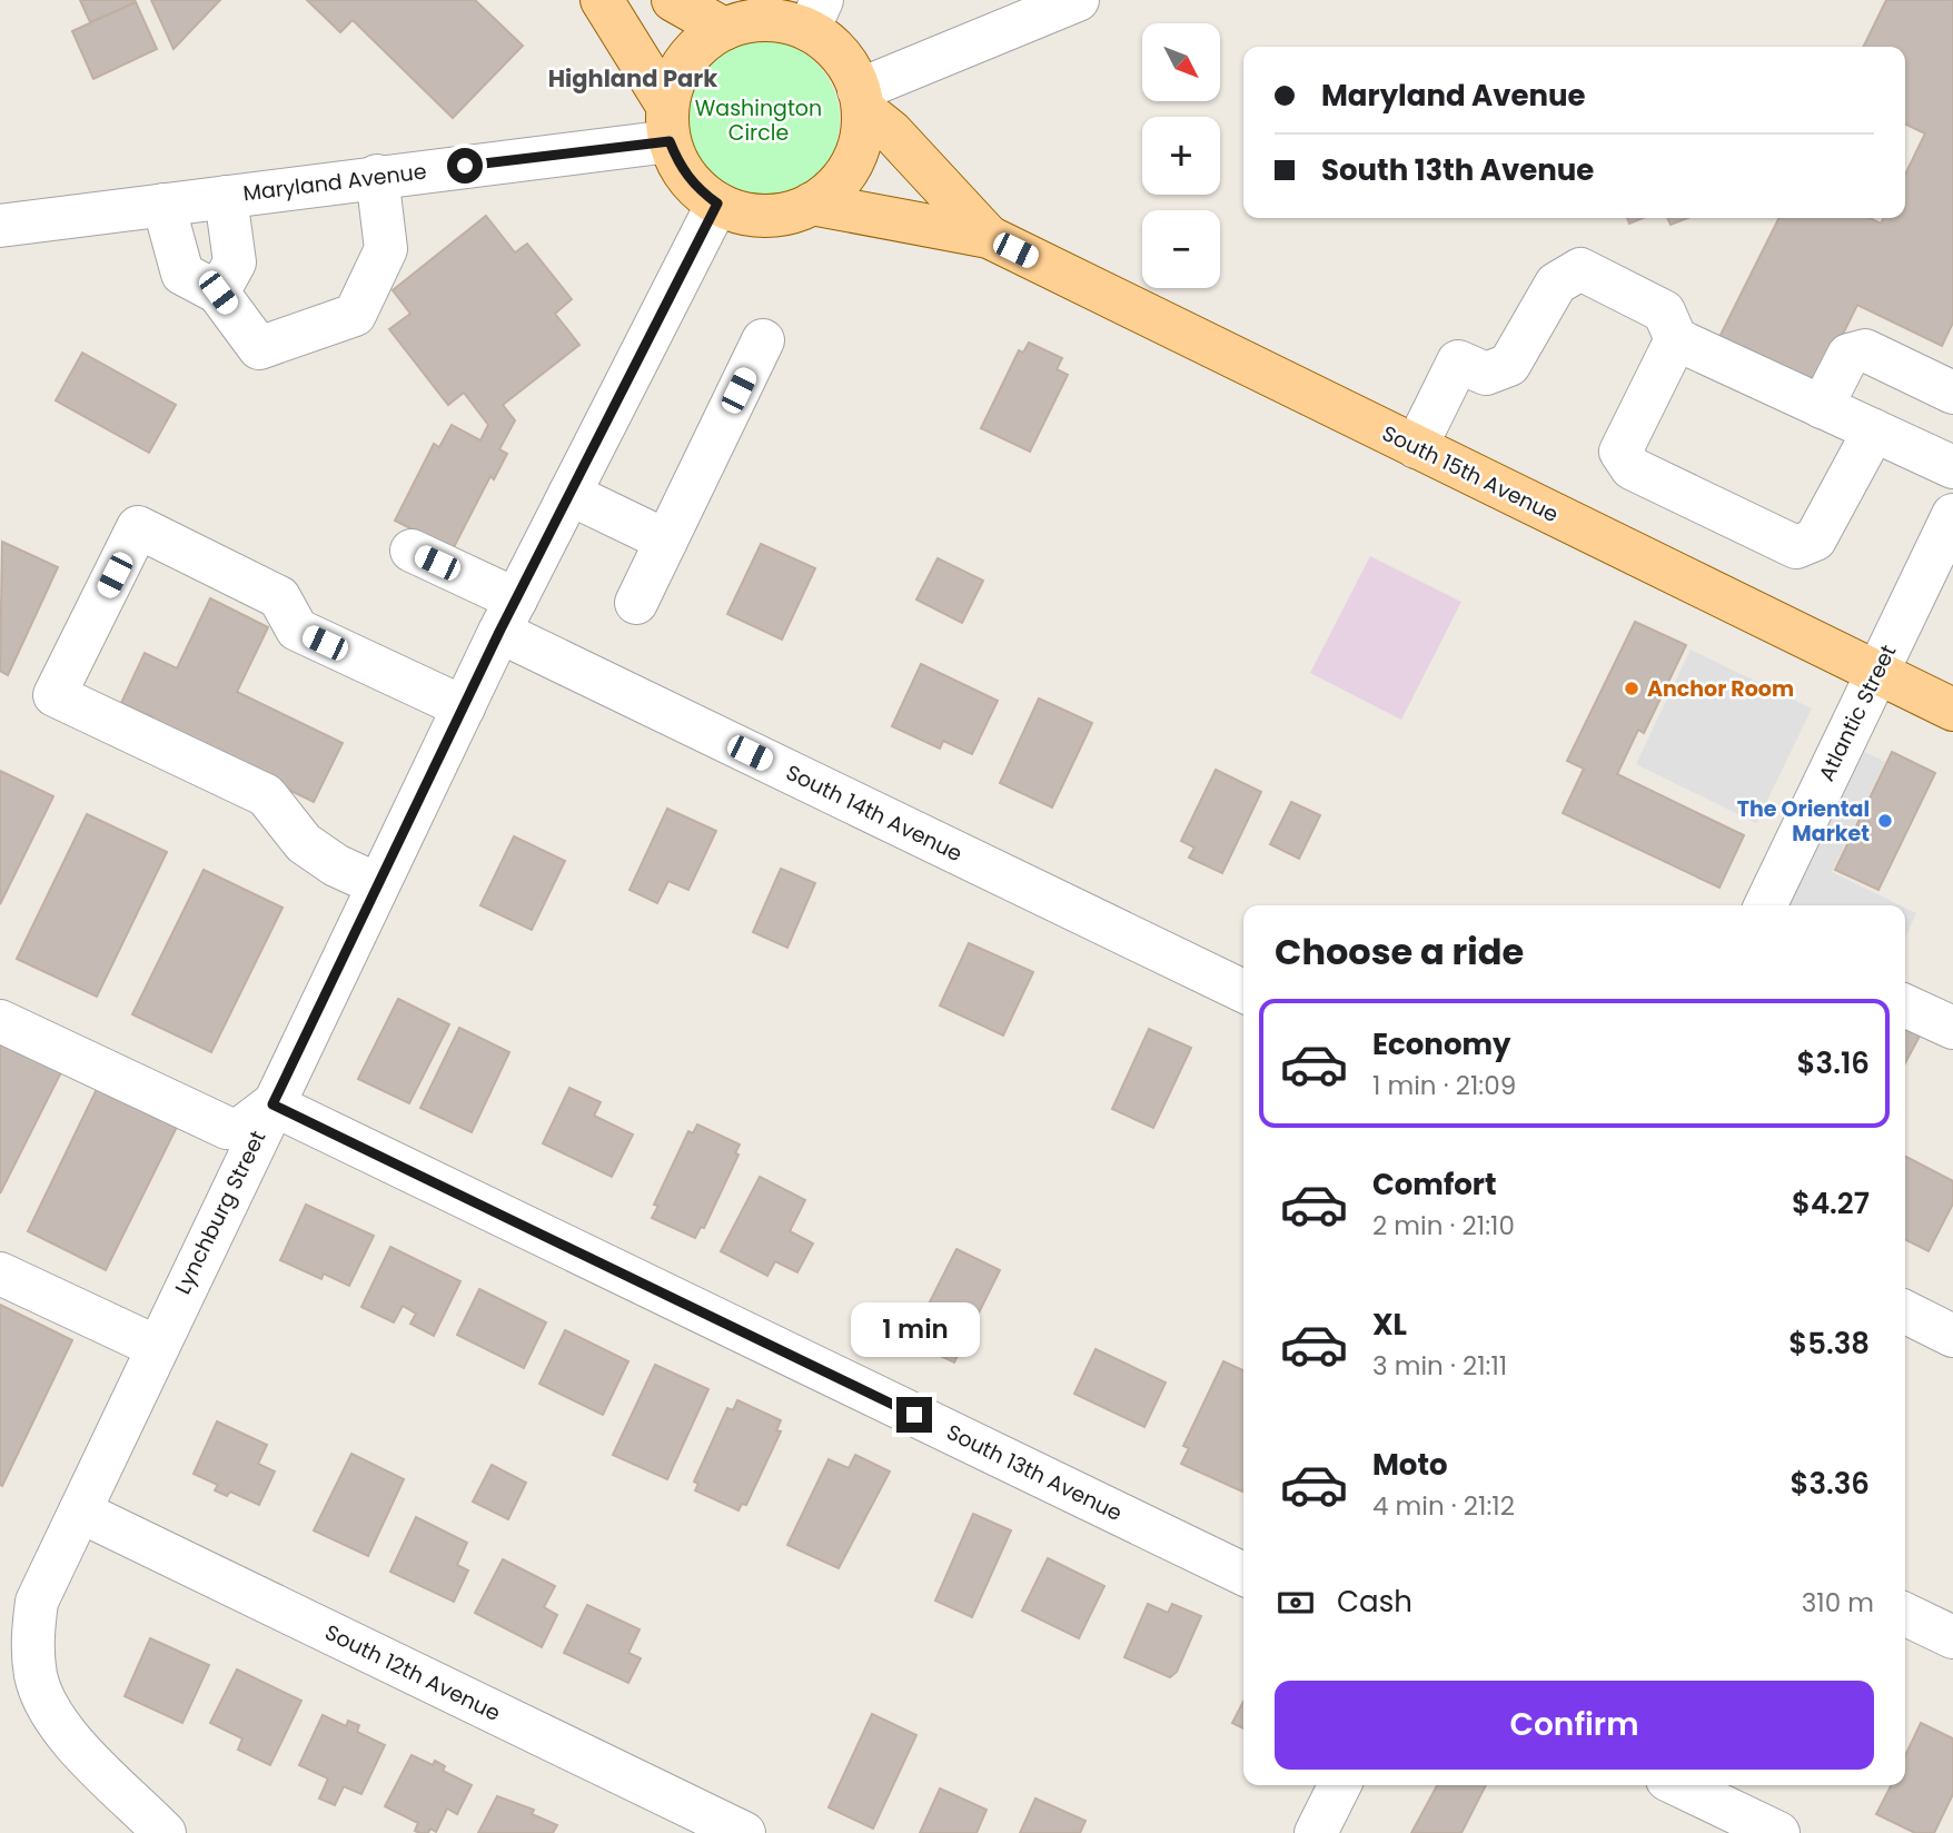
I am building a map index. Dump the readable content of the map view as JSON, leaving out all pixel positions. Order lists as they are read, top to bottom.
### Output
{
  "streets": {
    "main road": ["South 15th Avenue"],
    "street": [
      "Maryland Avenue",
      "Atlantic Street",
      "South 14th Avenue",
      "Lynchburg Street",
      "South 13th Avenue",
      "South 12th Avenue"
    ]
  },
  "crossings": [
    ["Maryland Avenue", "South 15th Avenue"],
    ["Maryland Avenue", "Lynchburg Street"],
    ["South 15th Avenue", "Atlantic Street"],
    ["South 15th Avenue", "Lynchburg Street"],
    ["South 14th Avenue", "Lynchburg Street"],
    ["Lynchburg Street", "South 13th Avenue"],
    ["Lynchburg Street", "South 12th Avenue"]
  ],
  "districts": ["Highland Park"],
  "parks": ["Washington Circle"],
  "places": ["Anchor Room", "The Oriental Market"],
  "north": "bottom right",
  "page": {
    "map_buttons": ["+", "−"],
    "banner": ["Maryland Avenue", "South 13th Avenue"],
    "heading": "Choose a ride",
    "list": [
      {
        "name": "Economy",
        "note": "1 min · 21:09",
        "value": "$3.16"
      },
      {
        "name": "Comfort",
        "note": "2 min · 21:10",
        "value": "$4.27"
      },
      {
        "name": "XL",
        "note": "3 min · 21:11",
        "value": "$5.38"
      },
      {
        "name": "Moto",
        "note": "4 min · 21:12",
        "value": "$3.36"
      }
    ],
    "bubble": "1 min",
    "pay": ["Cash", "310 m"],
    "buttons": "Confirm"
  }
}
